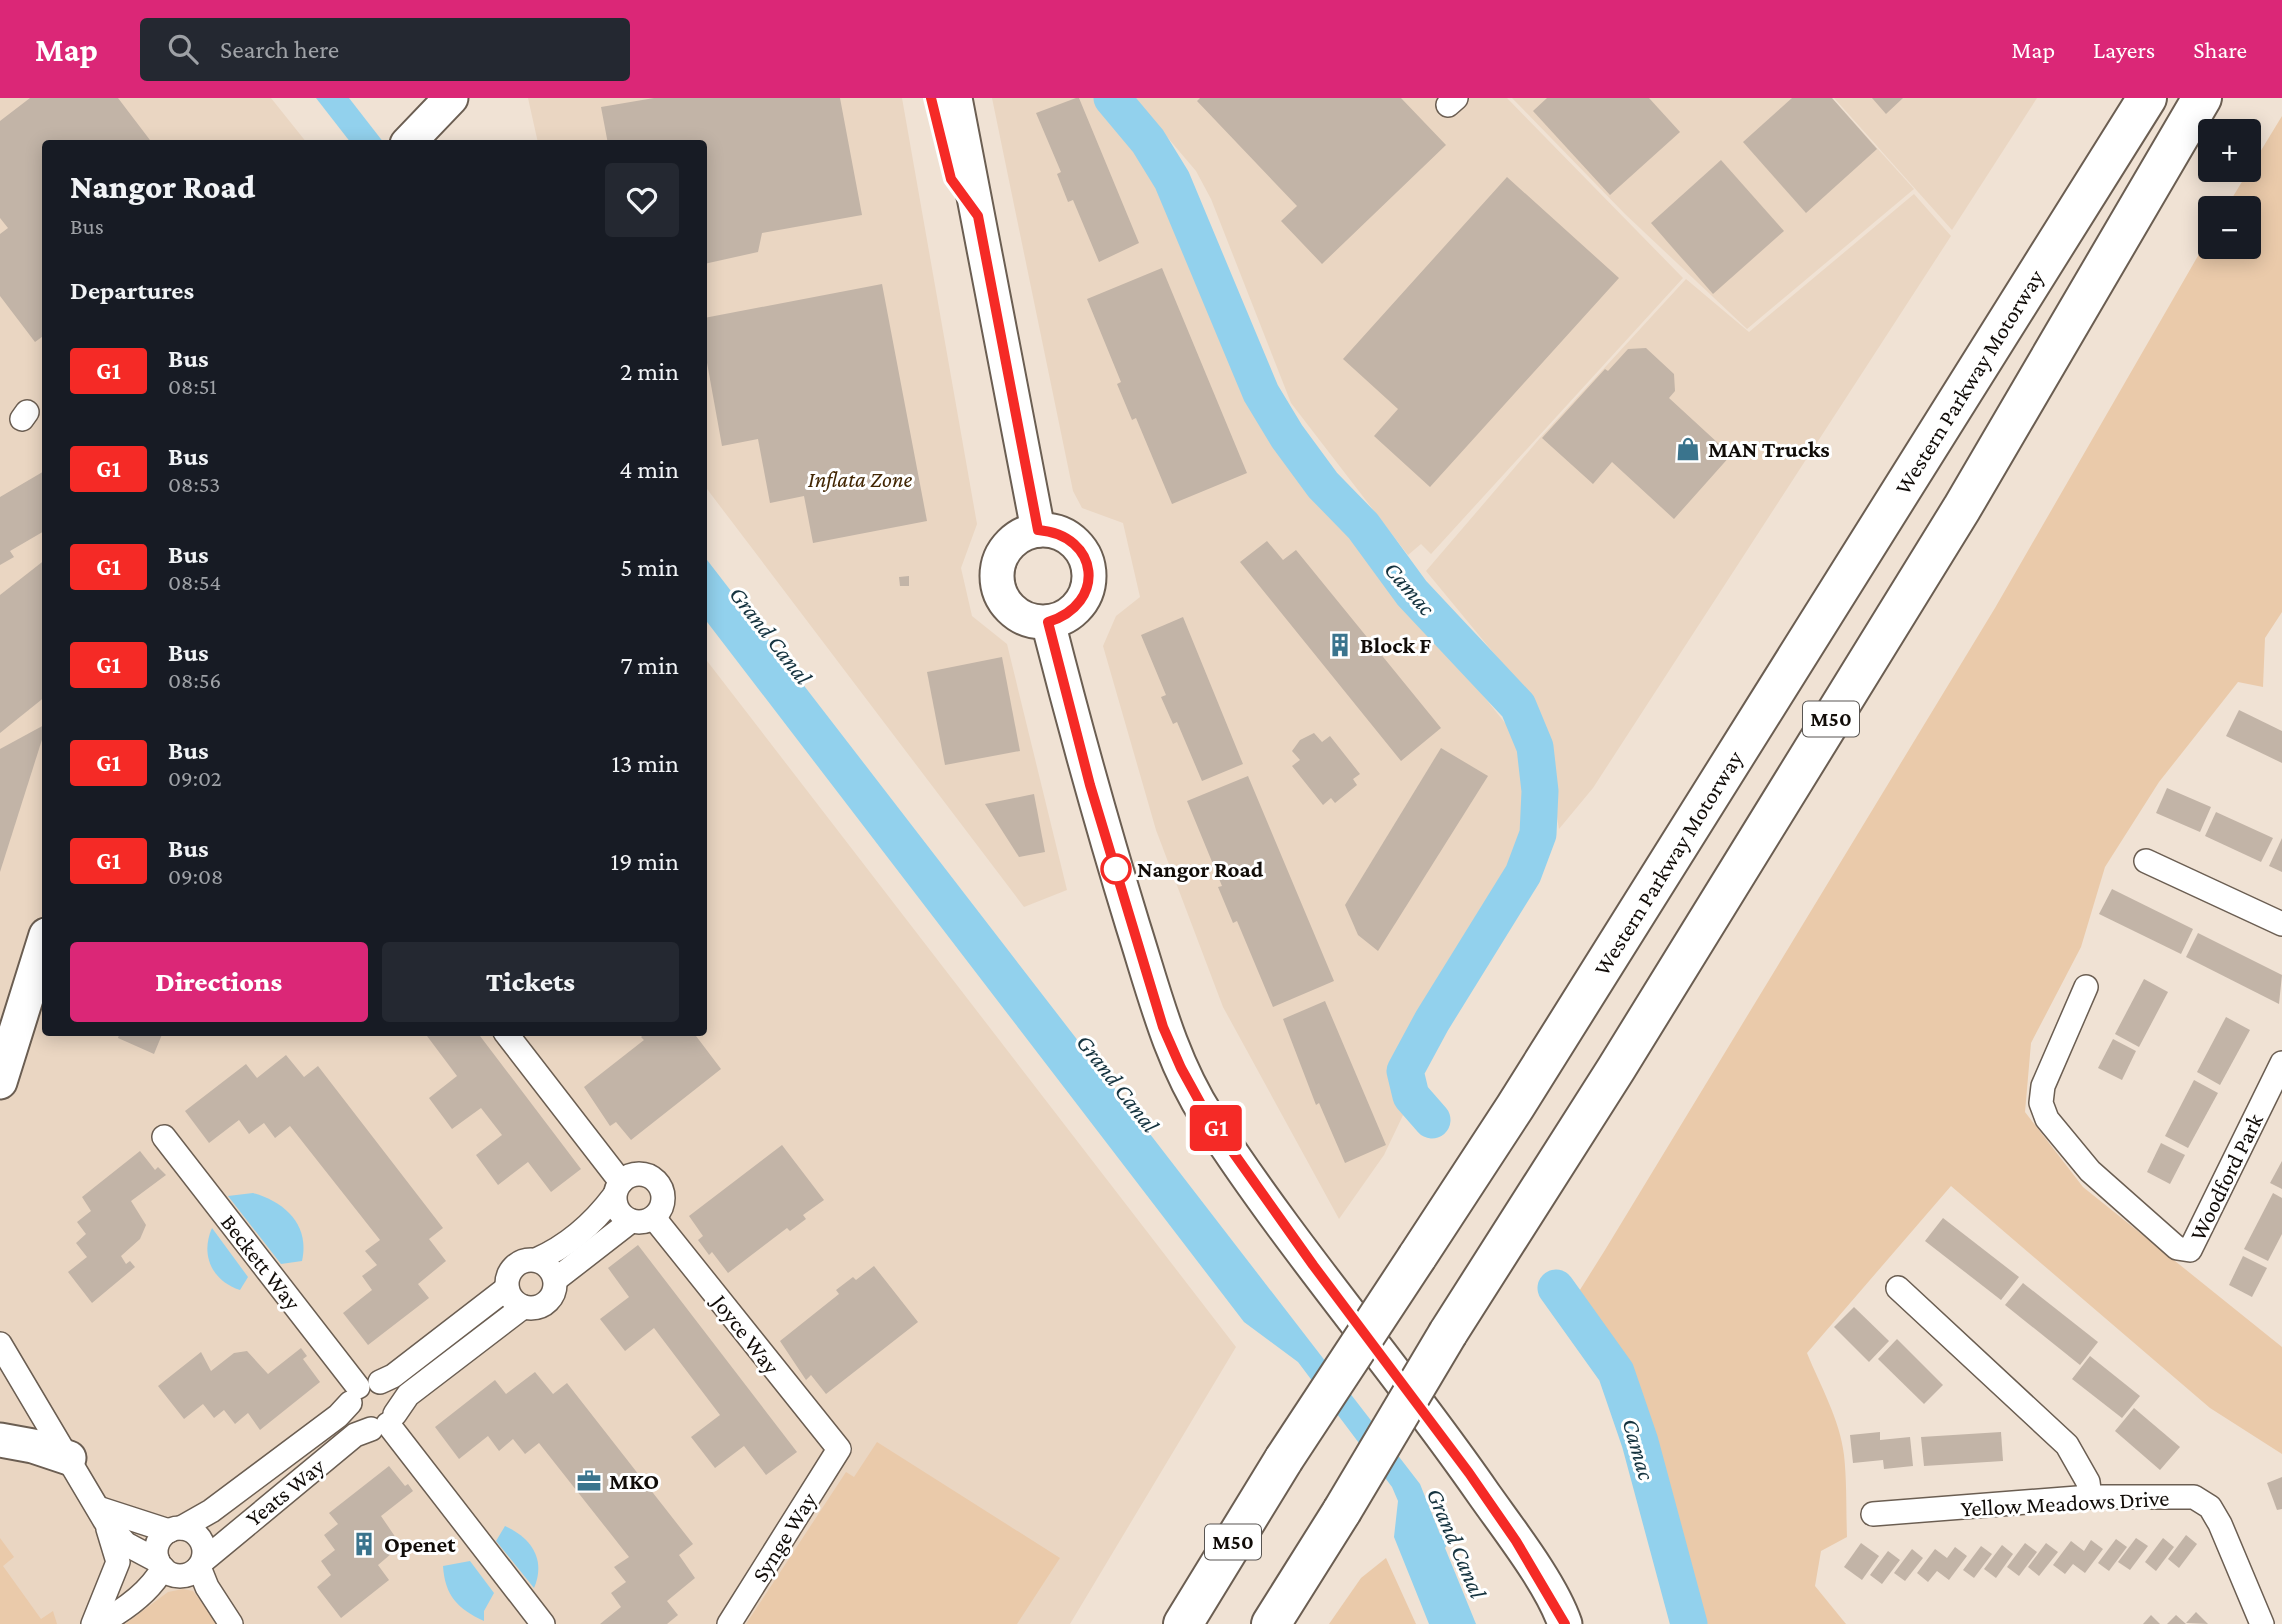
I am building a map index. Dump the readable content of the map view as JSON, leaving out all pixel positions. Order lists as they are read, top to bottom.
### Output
{
  "streets": {
    "highway": ["Western Parkway Motorway", "M50"],
    "street": [
      "Woodford Park",
      "Beckett Way",
      "Joyce Way",
      "Yeats Way",
      "Yellow Meadows Drive",
      "Synge Way"
    ]
  },
  "crossings": [
    ["Beckett Way", "Yeats Way"],
    ["Joyce Way", "Synge Way"]
  ],
  "water": ["Camac", "Grand Canal"],
  "parks": ["Inflata Zone"],
  "places": {
    "shop": ["MAN Trucks"],
    "building": ["Block F", "Openet"],
    "other": ["Nangor Road"],
    "office": ["MKO"]
  },
  "lines": ["bus line G1"],
  "page": {
    "header": "Map",
    "search": "Search here",
    "nav": ["Map", "Layers", "Share"],
    "on_map": "G1",
    "map_buttons": ["+", "−"],
    "heading": [
      ["Nangor Road", "Bus"],
      "Departures"
    ],
    "list": [
      {
        "mark": "G1",
        "name": "Bus",
        "note": "08:51",
        "value": "2 min"
      },
      {
        "mark": "G1",
        "name": "Bus",
        "note": "08:53",
        "value": "4 min"
      },
      {
        "mark": "G1",
        "name": "Bus",
        "note": "08:54",
        "value": "5 min"
      },
      {
        "mark": "G1",
        "name": "Bus",
        "note": "08:56",
        "value": "7 min"
      },
      {
        "mark": "G1",
        "name": "Bus",
        "note": "09:02",
        "value": "13 min"
      },
      {
        "mark": "G1",
        "name": "Bus",
        "note": "09:08",
        "value": "19 min"
      }
    ],
    "buttons": ["Directions", "Tickets"]
  }
}
